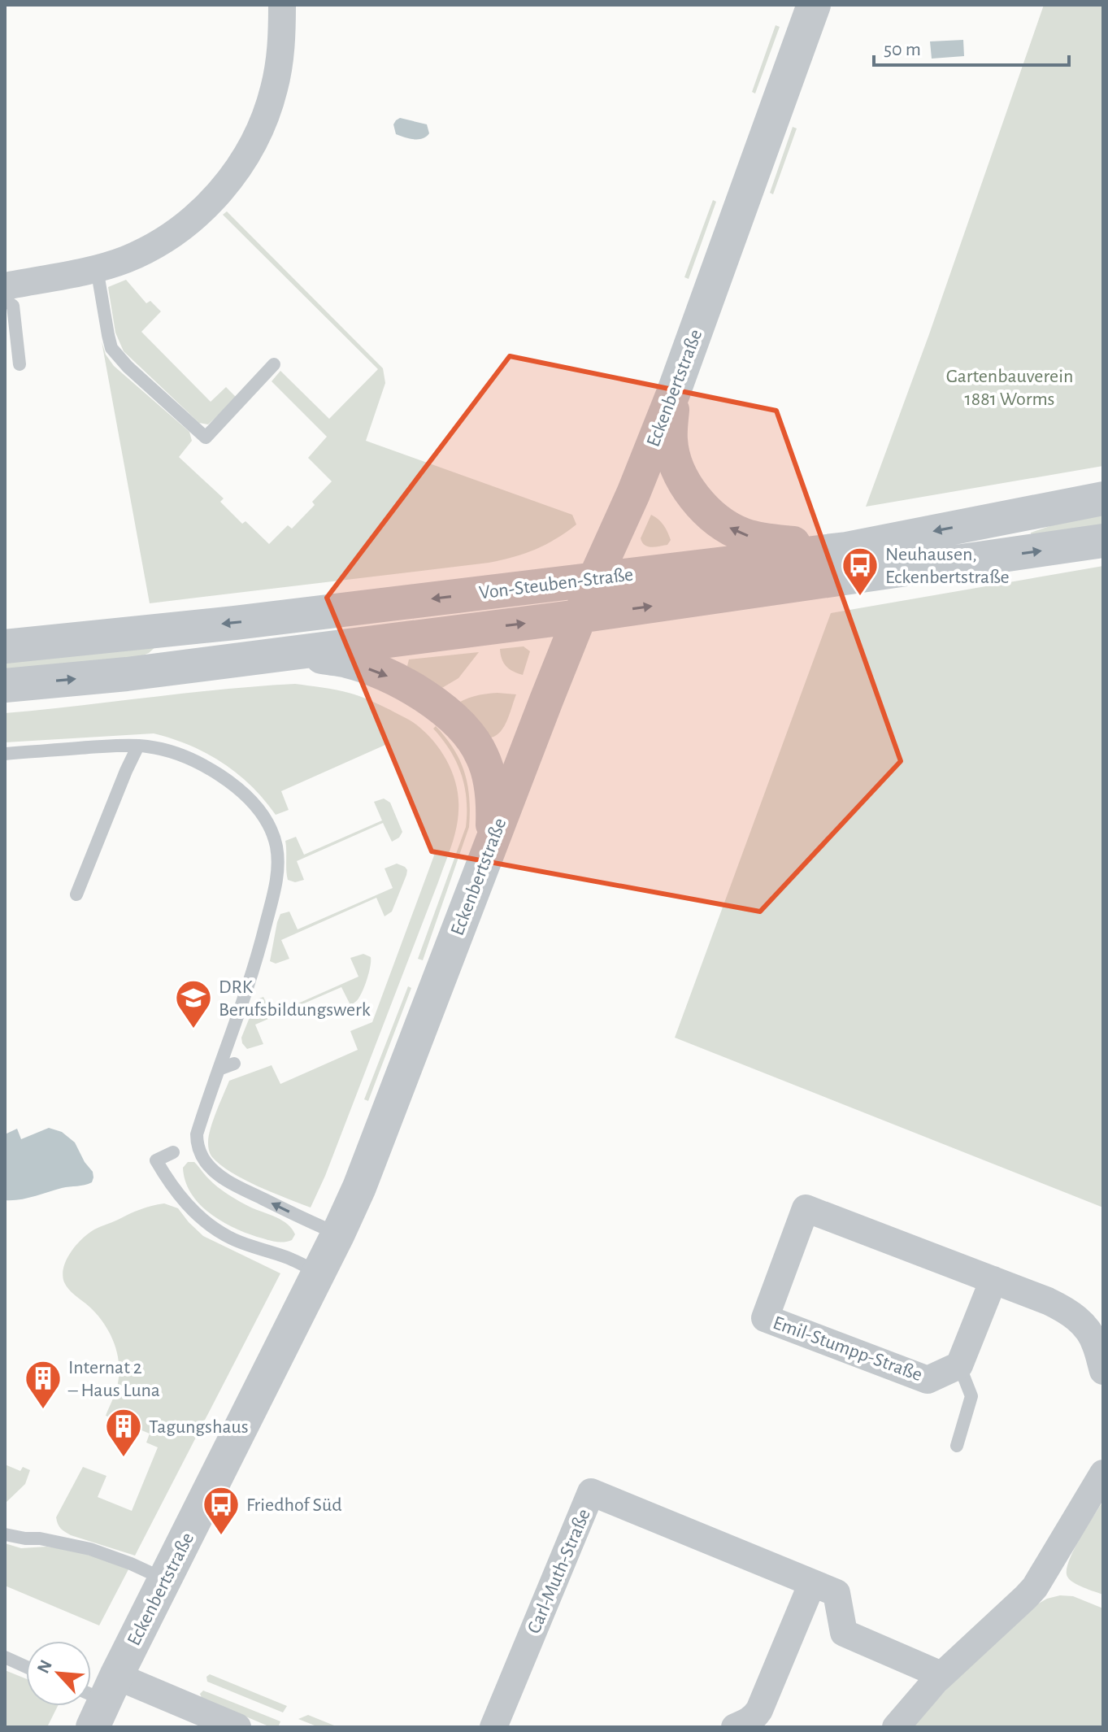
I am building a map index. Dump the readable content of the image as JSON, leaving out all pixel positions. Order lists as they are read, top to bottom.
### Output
{
  "streets": {
    "street": [
      "Eckenbertstraße",
      "Von-Steuben-Straße",
      "Emil-Stumpp-Straße",
      "Carl-Muth-Straße"
    ]
  },
  "crossings": [
    ["Eckenbertstraße", "Von-Steuben-Straße"]
  ],
  "parks": ["Gartenbauverein 1881 Worms"],
  "places": {
    "bus stop": ["Neuhausen, Eckenbertstraße", "Friedhof Süd"],
    "school or university": ["DRK Berufsbildungswerk"],
    "building": ["Internat 2 – Haus Luna", "Tagungshaus"]
  },
  "scale_bar": "50 m",
  "north": "top left"
}
